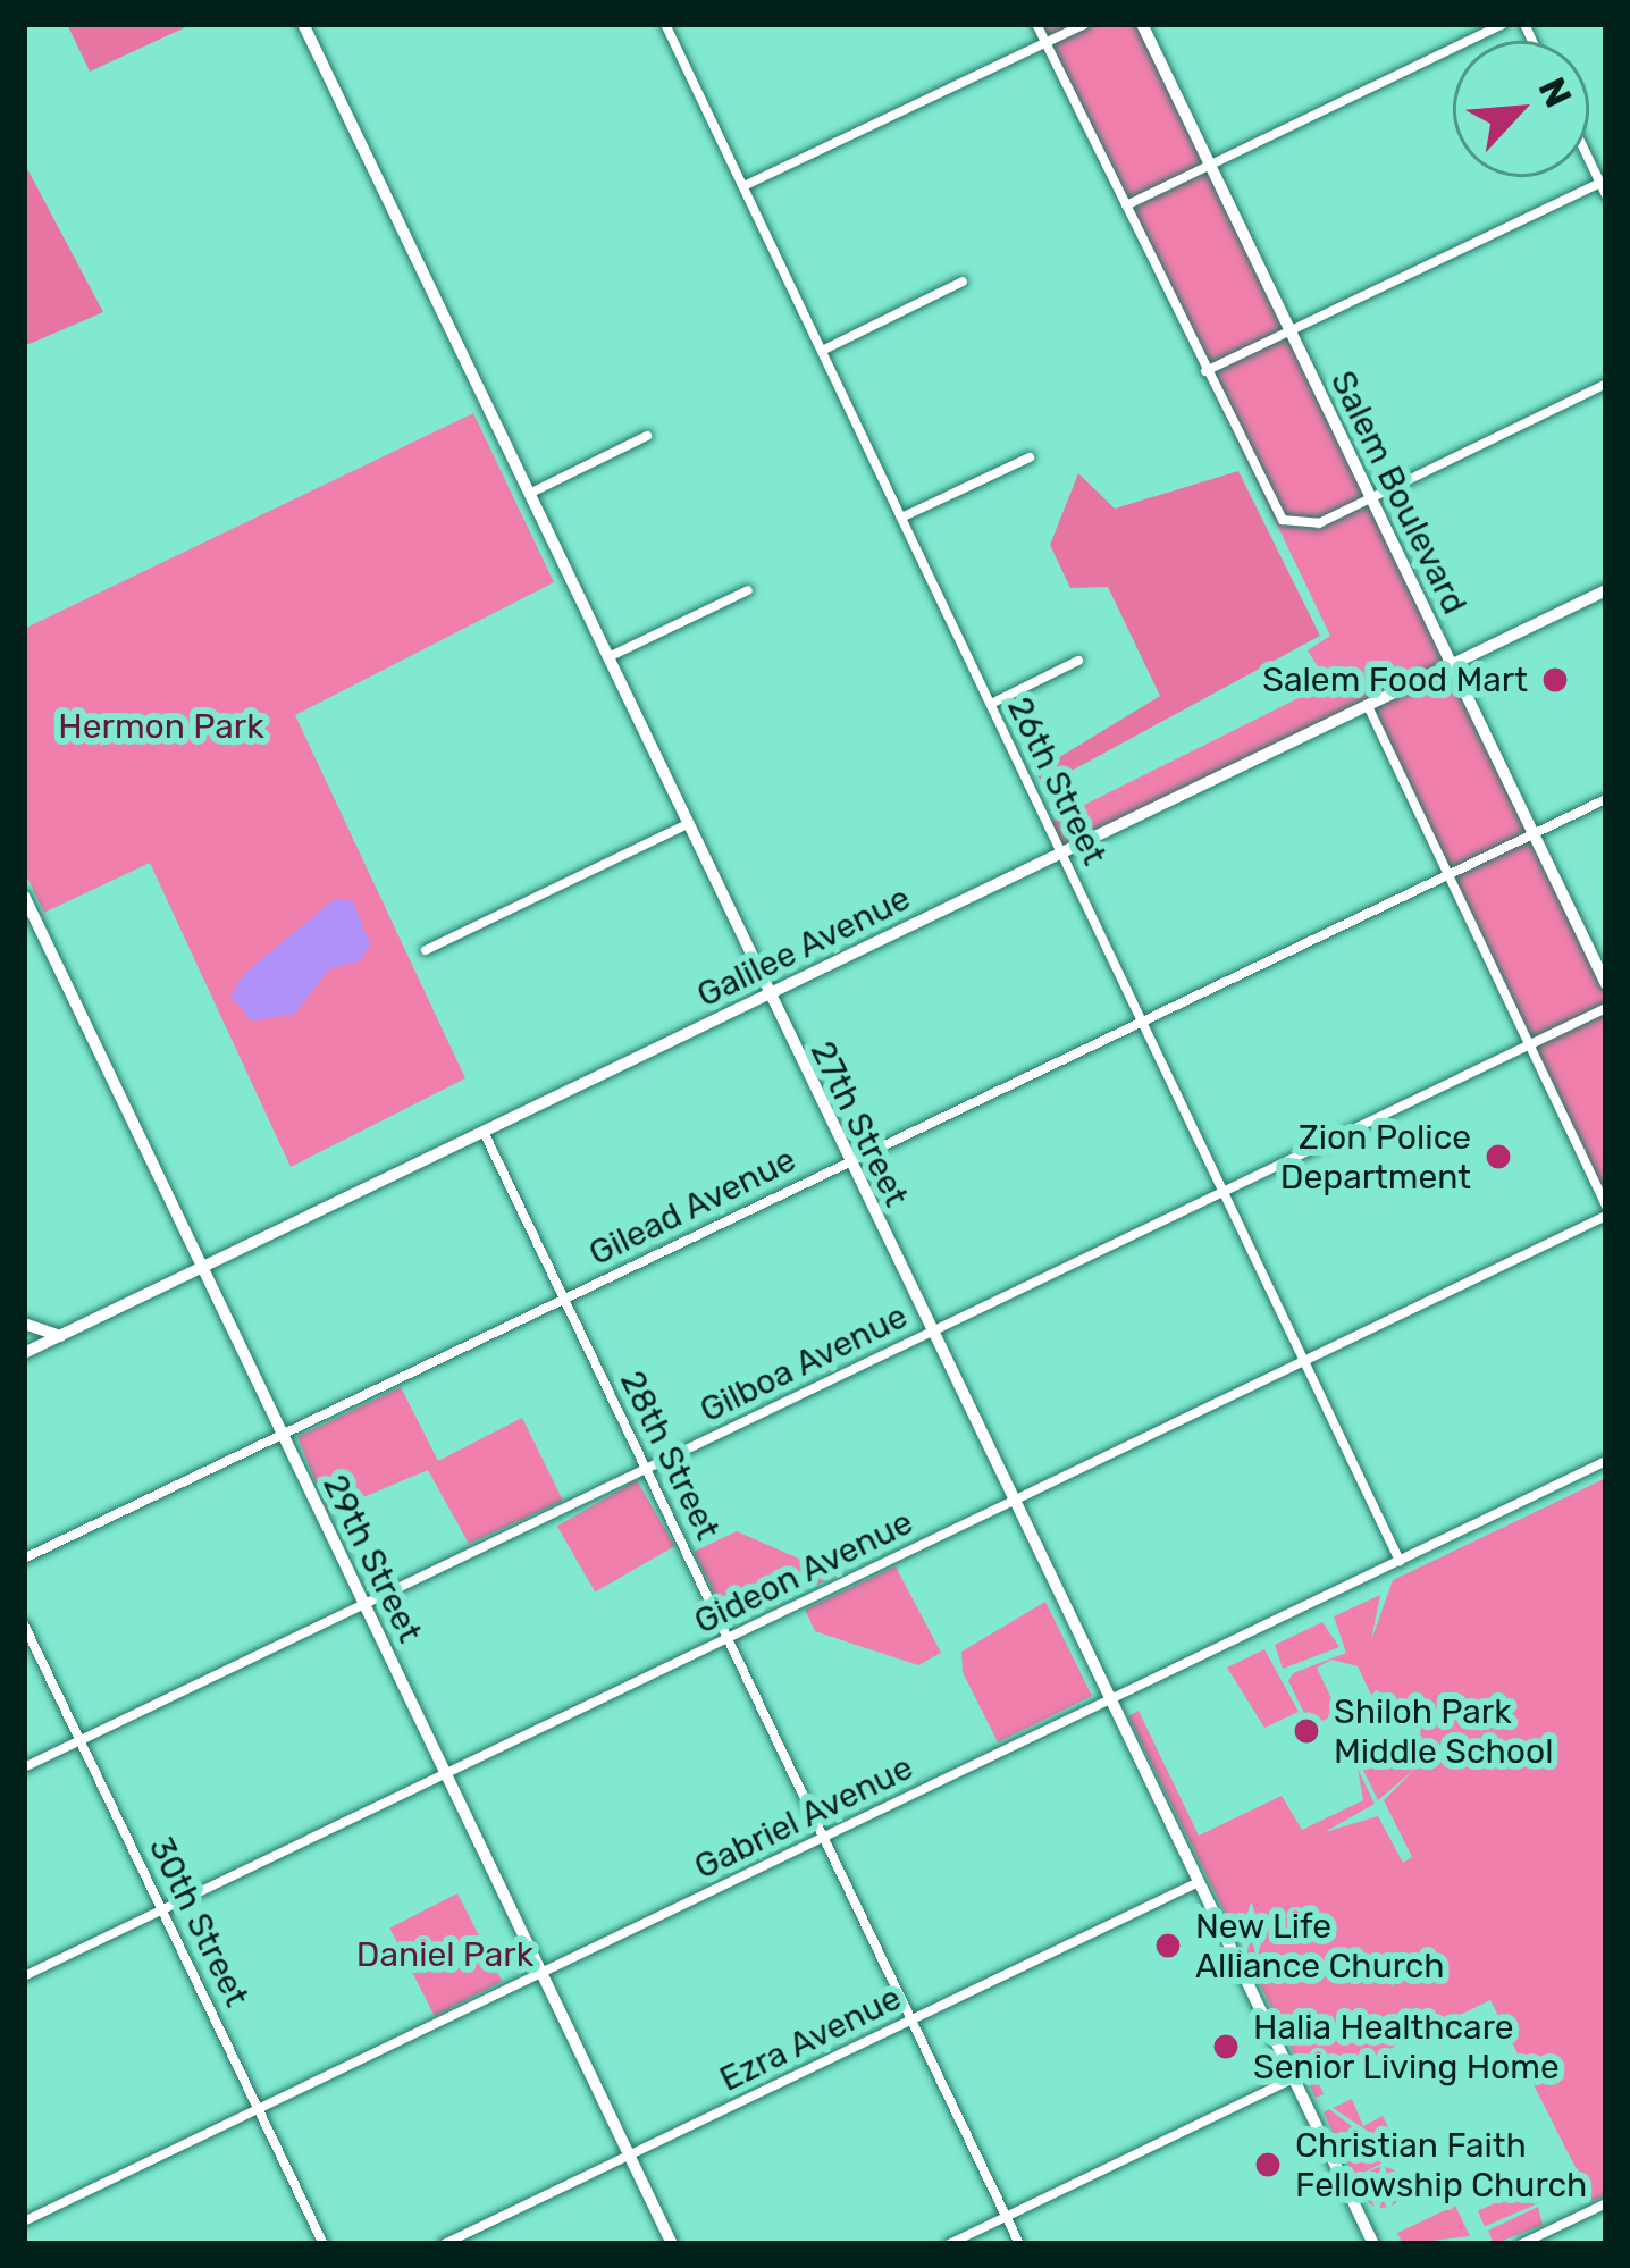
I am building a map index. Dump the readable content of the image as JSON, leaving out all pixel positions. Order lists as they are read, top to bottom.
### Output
{
  "streets": {
    "street": [
      "Salem Boulevard",
      "26th Street",
      "Galilee Avenue",
      "27th Street",
      "Gilead Avenue",
      "Gilboa Avenue",
      "28th Street",
      "29th Street",
      "Gideon Avenue",
      "Gabriel Avenue",
      "30th Street",
      "Ezra Avenue"
    ]
  },
  "crossings": [
    ["Salem Boulevard", "Galilee Avenue"],
    ["Salem Boulevard", "Gilead Avenue"],
    ["26th Street", "Galilee Avenue"],
    ["26th Street", "Gilead Avenue"],
    ["26th Street", "Gilboa Avenue"],
    ["26th Street", "Gideon Avenue"],
    ["26th Street", "Gabriel Avenue"],
    ["Galilee Avenue", "27th Street"],
    ["Galilee Avenue", "28th Street"],
    ["Galilee Avenue", "29th Street"],
    ["27th Street", "Gilead Avenue"],
    ["27th Street", "Gilboa Avenue"],
    ["27th Street", "Gideon Avenue"],
    ["27th Street", "Gabriel Avenue"],
    ["27th Street", "Ezra Avenue"],
    ["Gilead Avenue", "28th Street"],
    ["Gilead Avenue", "29th Street"],
    ["Gilboa Avenue", "28th Street"],
    ["Gilboa Avenue", "29th Street"],
    ["Gilboa Avenue", "30th Street"],
    ["28th Street", "Gideon Avenue"],
    ["28th Street", "Gabriel Avenue"],
    ["28th Street", "Ezra Avenue"],
    ["29th Street", "Gideon Avenue"],
    ["29th Street", "Gabriel Avenue"],
    ["29th Street", "Ezra Avenue"],
    ["Gideon Avenue", "30th Street"],
    ["Gabriel Avenue", "30th Street"]
  ],
  "parks": ["Hermon Park", "Daniel Park"],
  "places": [
    "Salem Food Mart",
    "Zion Police Department",
    "Shiloh Park Middle School",
    "New Life Alliance Church",
    "Halia Healthcare Senior Living Home",
    "Christian Faith Fellowship Church"
  ],
  "north": "top right"
}
